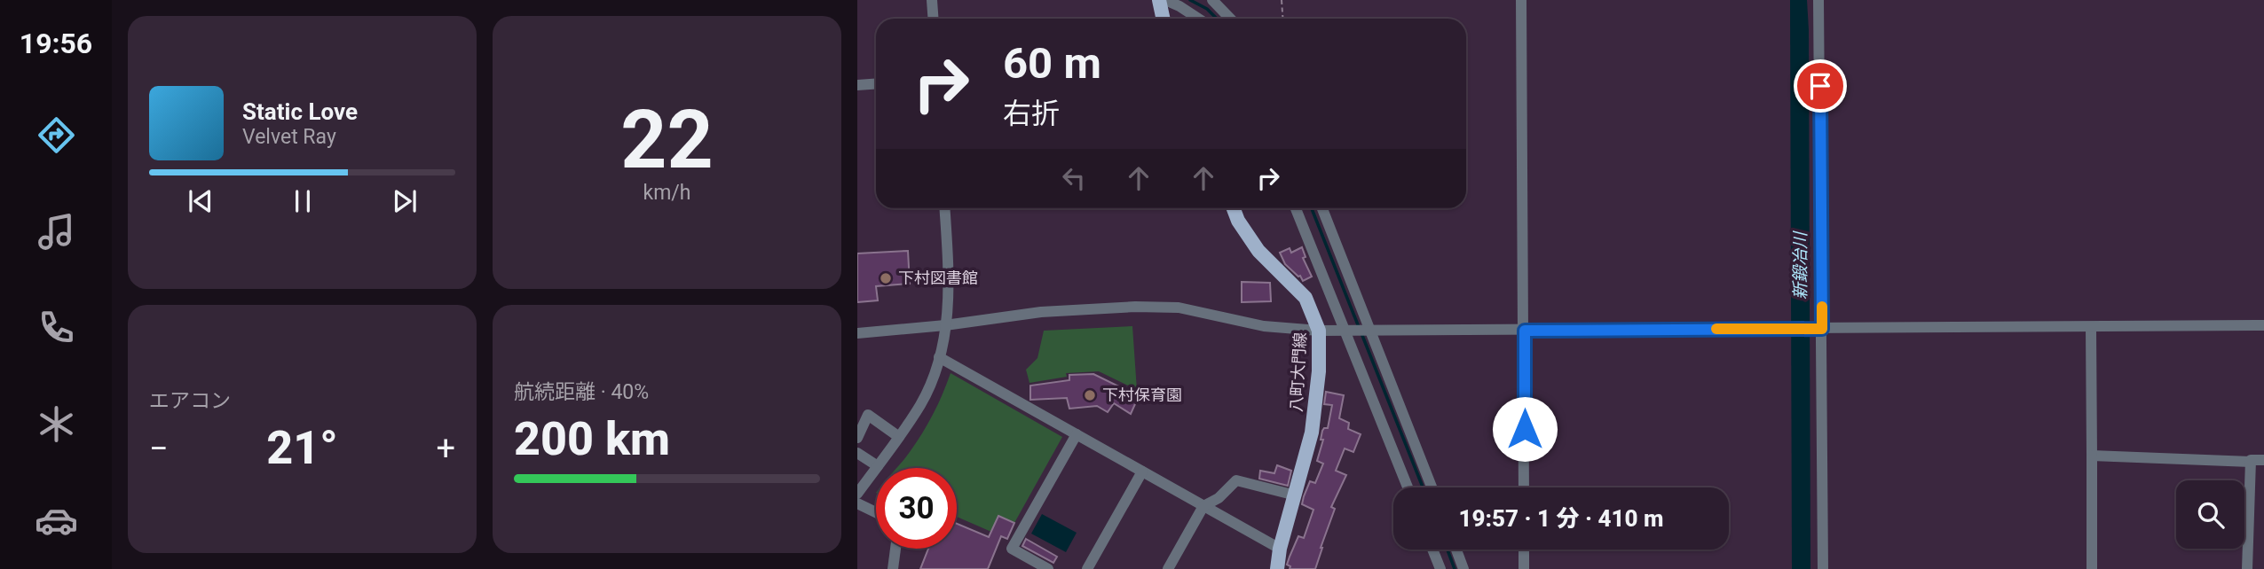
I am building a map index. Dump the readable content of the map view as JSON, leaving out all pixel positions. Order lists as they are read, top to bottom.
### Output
{
  "streets": {
    "main road": ["八町大門線"]
  },
  "water": ["新鍛冶川"],
  "places": ["下村図書館", "下村保育園"],
  "page": {
    "tabs": "19:56",
    "tile": [
      ["22", "km/h"],
      "エアコン",
      ["航続距離 · 40%", "200 km"]
    ],
    "turn": ["60 m", "右折"],
    "song": ["Static Love", "Velvet Ray"],
    "heat": ["−", "21°", "+"],
    "limit": "30",
    "trip": "19:57 · 1 分 · 410 m"
  }
}
